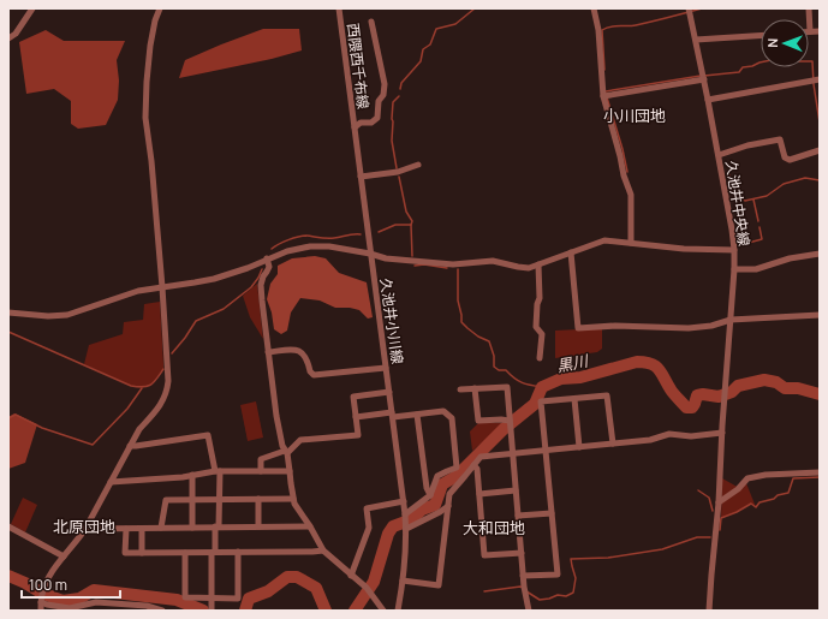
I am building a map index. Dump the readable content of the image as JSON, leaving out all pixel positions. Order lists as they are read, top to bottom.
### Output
{
  "streets": {
    "street": ["西隈西千布線", "久池井中央線", "久池井小川線"]
  },
  "crossings": [
    ["西隈西千布線", "久池井小川線"]
  ],
  "districts": ["小川団地", "北原団地", "大和団地"],
  "water": ["黒川"],
  "scale_bar": "100 m",
  "north": "left"
}
